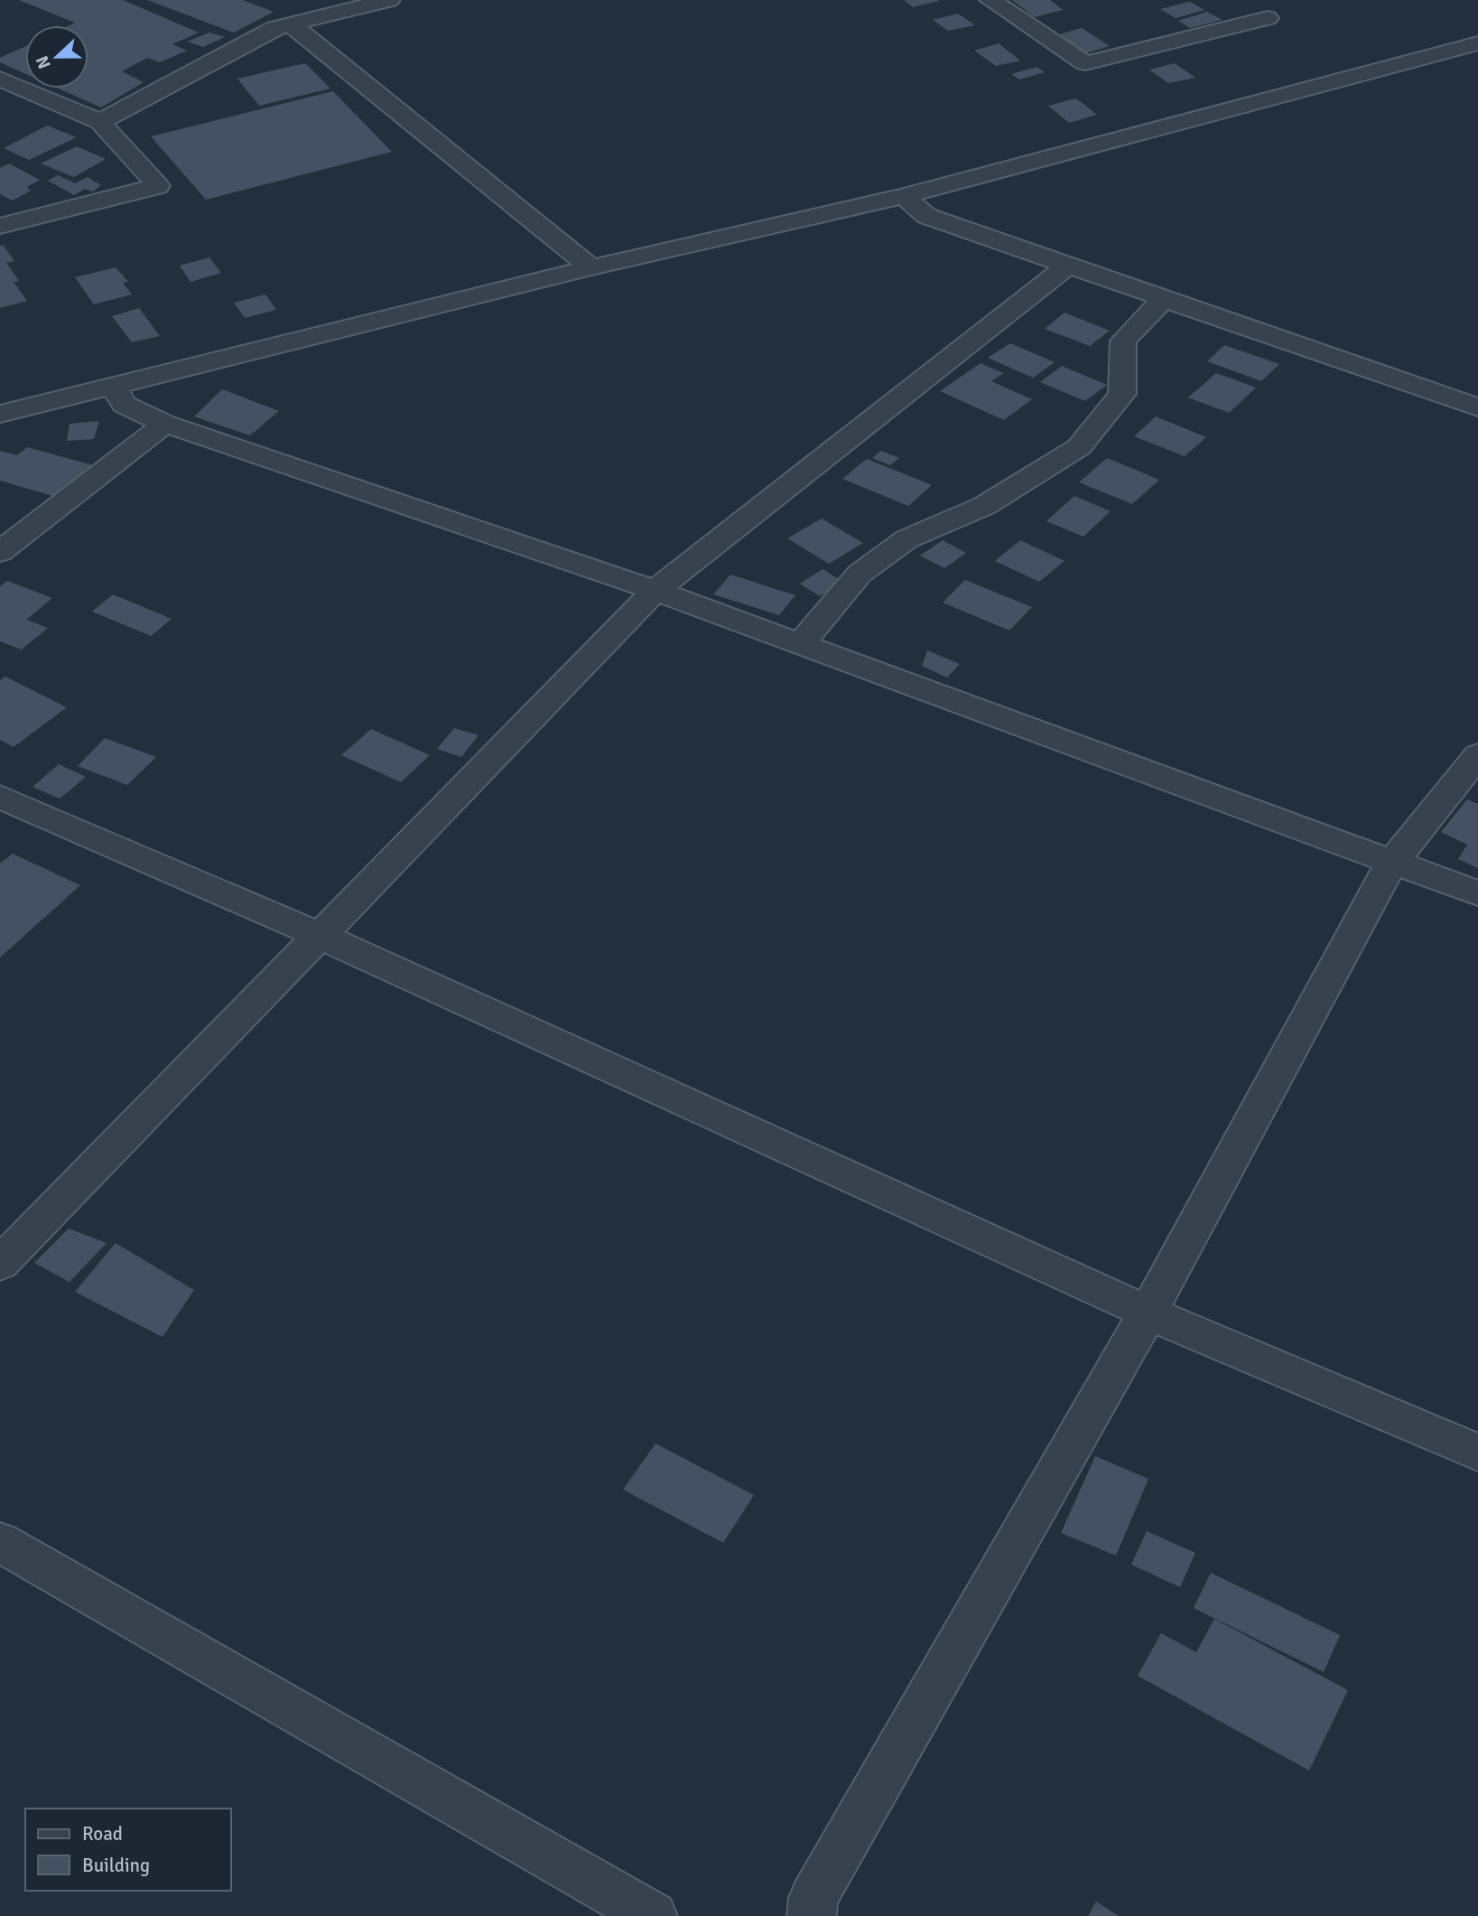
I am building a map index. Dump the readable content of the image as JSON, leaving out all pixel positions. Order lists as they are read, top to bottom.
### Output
{
  "legend": ["Road", "Building"],
  "north": "left"
}
